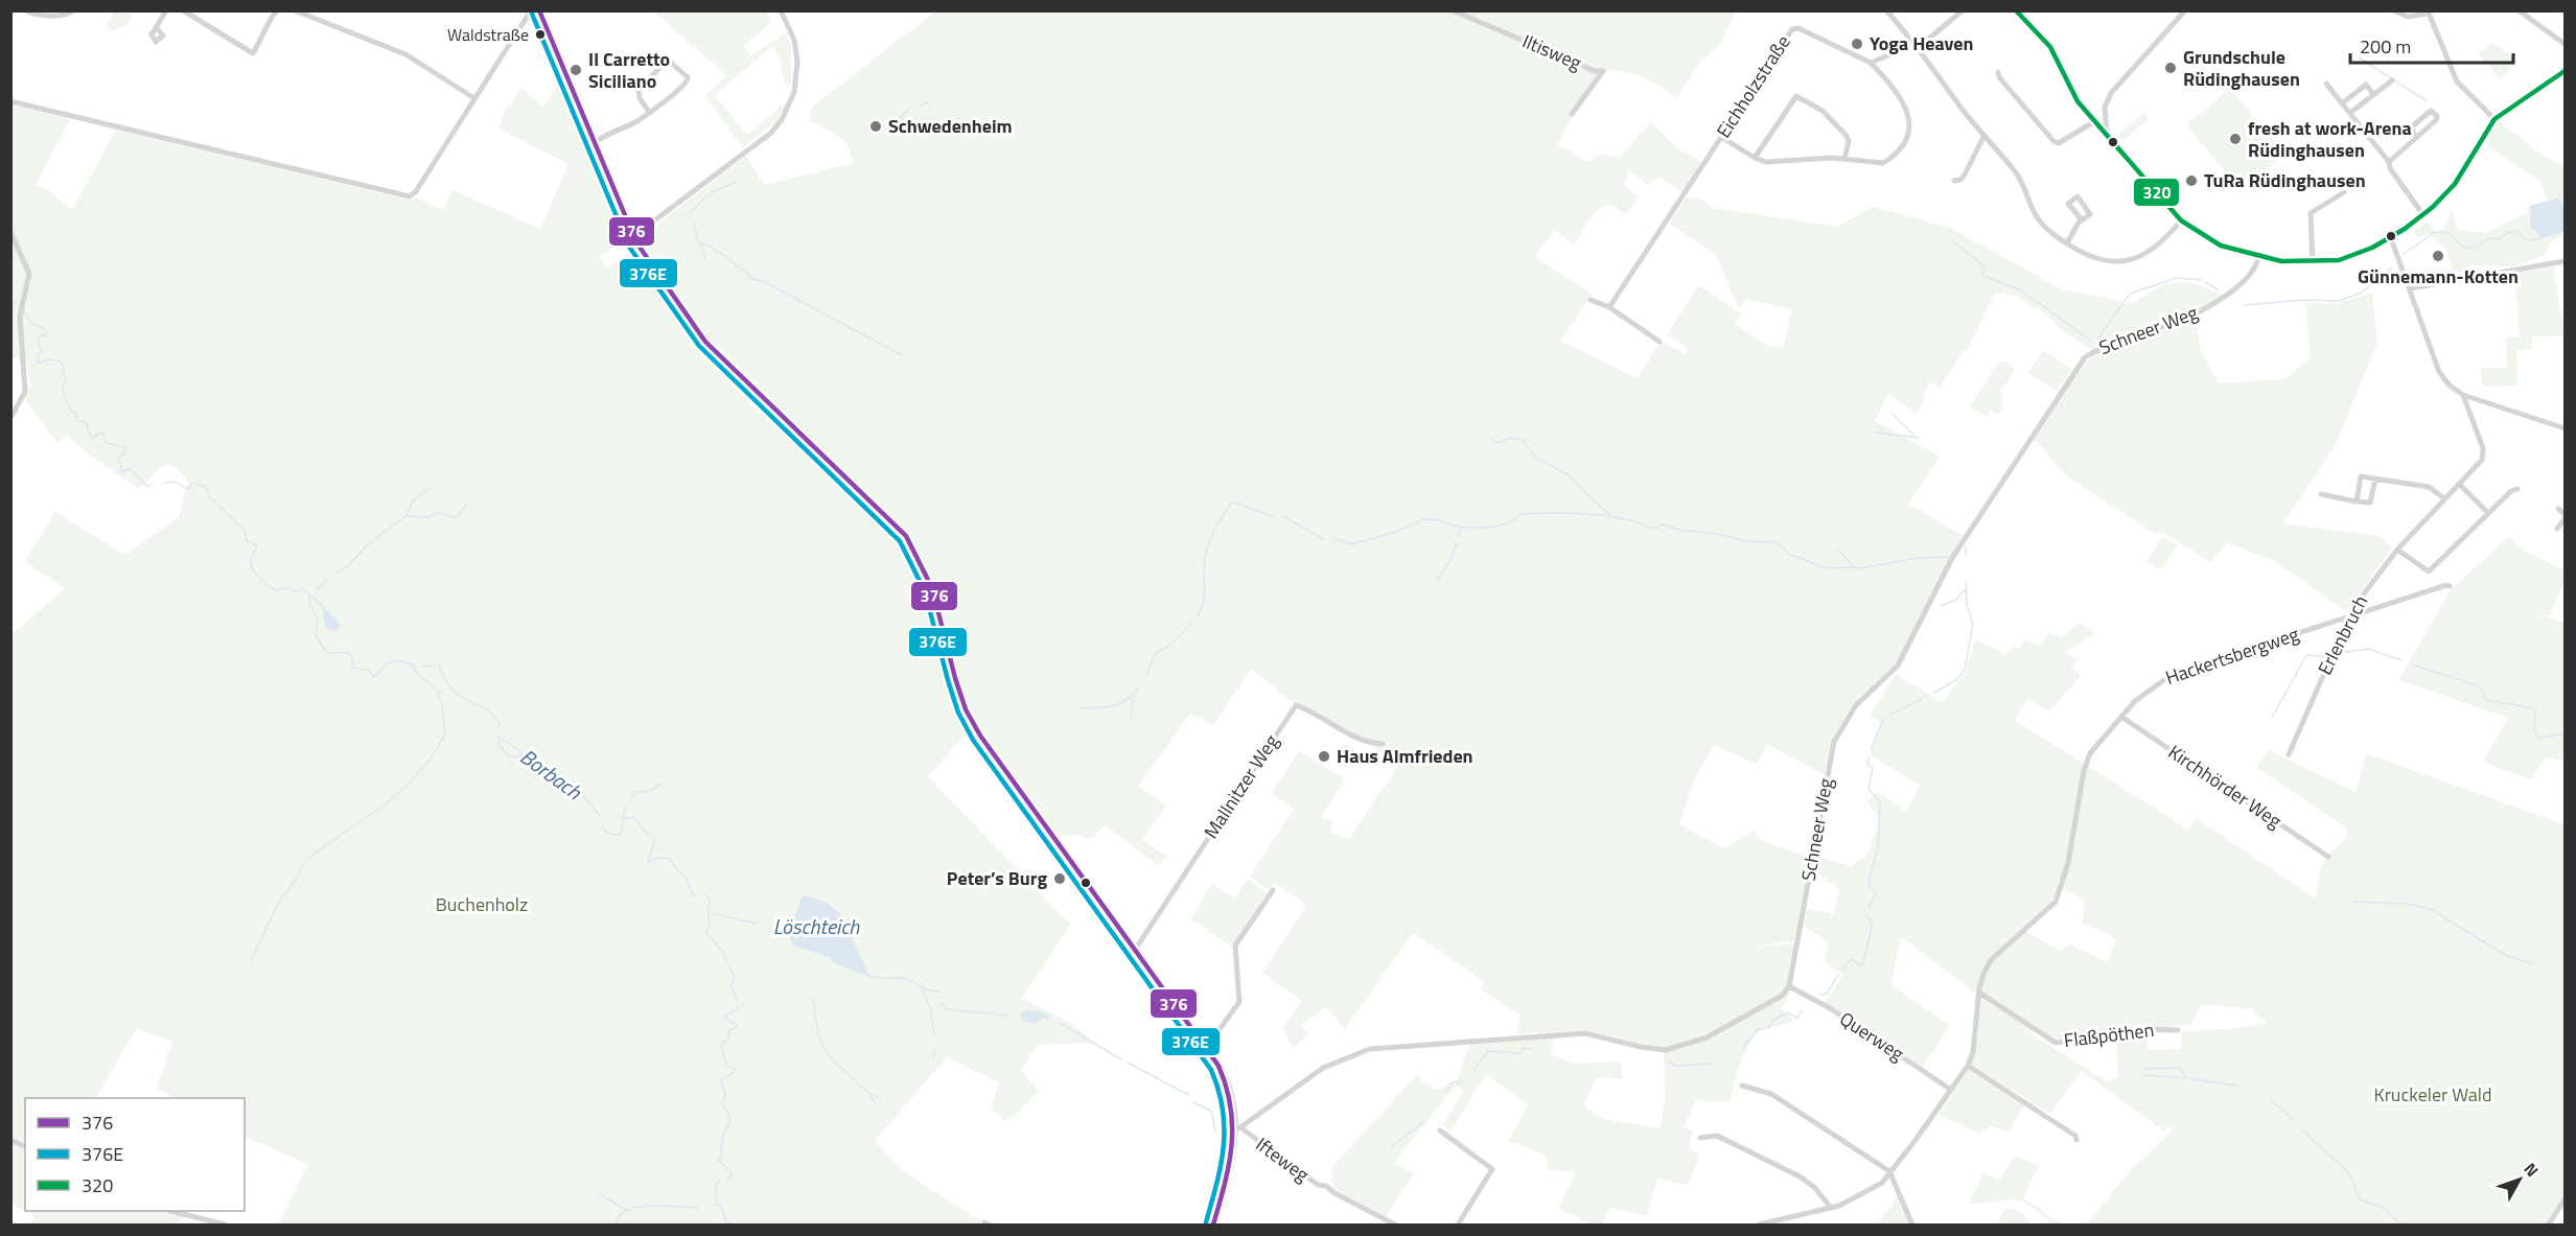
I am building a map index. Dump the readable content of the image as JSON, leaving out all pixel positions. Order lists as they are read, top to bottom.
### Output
{
  "streets": {
    "street": [
      "Iltisweg",
      "Eichholzstraße",
      "Schneer Weg",
      "Erlenbruch",
      "Hackertsbergweg",
      "Mallnitzer Weg",
      "Kirchhörder Weg",
      "Flaßpöthen",
      "Querweg",
      "Ifteweg"
    ]
  },
  "crossings": [
    ["Schneer Weg", "Querweg"],
    ["Erlenbruch", "Hackertsbergweg"],
    ["Hackertsbergweg", "Kirchhörder Weg"],
    ["Hackertsbergweg", "Flaßpöthen"],
    ["Hackertsbergweg", "Querweg"]
  ],
  "water": ["Borbach", "Löschteich"],
  "parks": ["Buchenholz", "Kruckeler Wald"],
  "places": [
    "Waldstraße",
    "Yoga Heaven",
    "Grundschule Rüdinghausen",
    "Il Carretto Siciliano",
    "Schwedenheim",
    "fresh at work-Arena Rüdinghausen",
    "TuRa Rüdinghausen",
    "Günnemann-Kotten",
    "Haus Almfrieden",
    "Peter’s Burg"
  ],
  "lines": ["transit line 376", "transit line 320", "transit line 376E"],
  "legend": ["376", "376E", "320"],
  "scale_bar": "200 m",
  "north": "top right"
}
